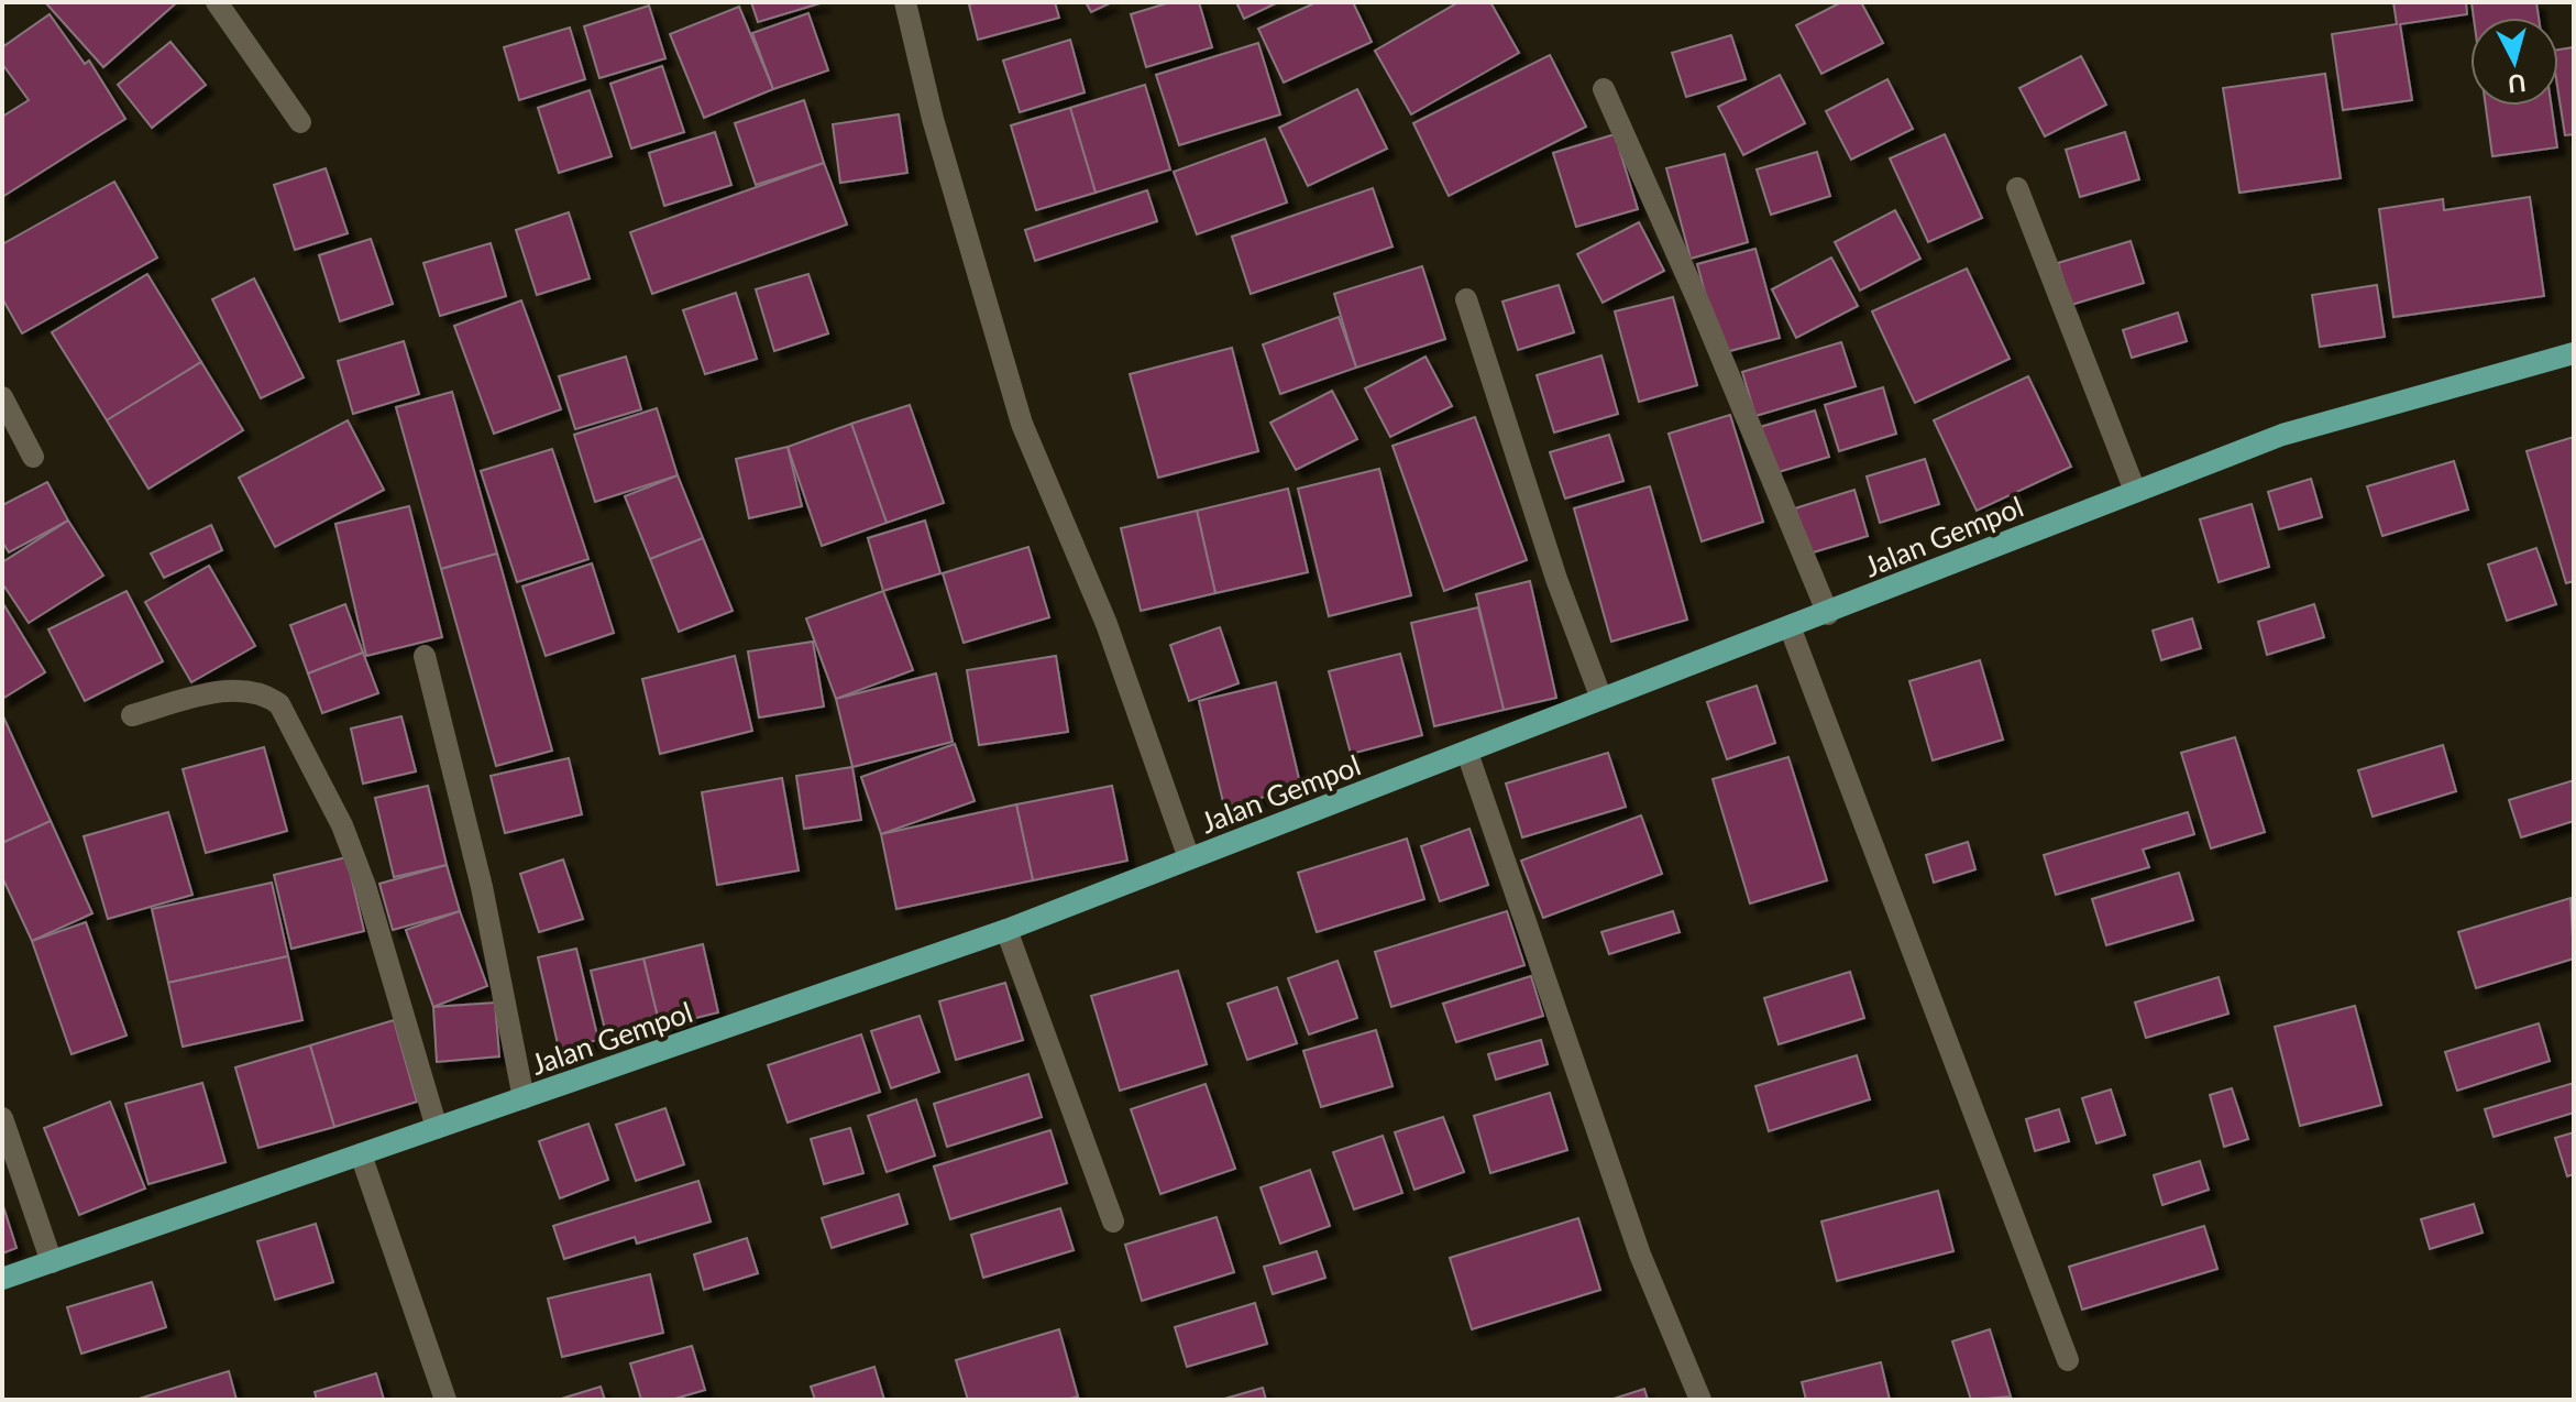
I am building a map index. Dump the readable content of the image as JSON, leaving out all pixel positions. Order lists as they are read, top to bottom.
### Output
{
  "streets": {
    "main road": ["Jalan Gempol"]
  },
  "north": "bottom"
}
